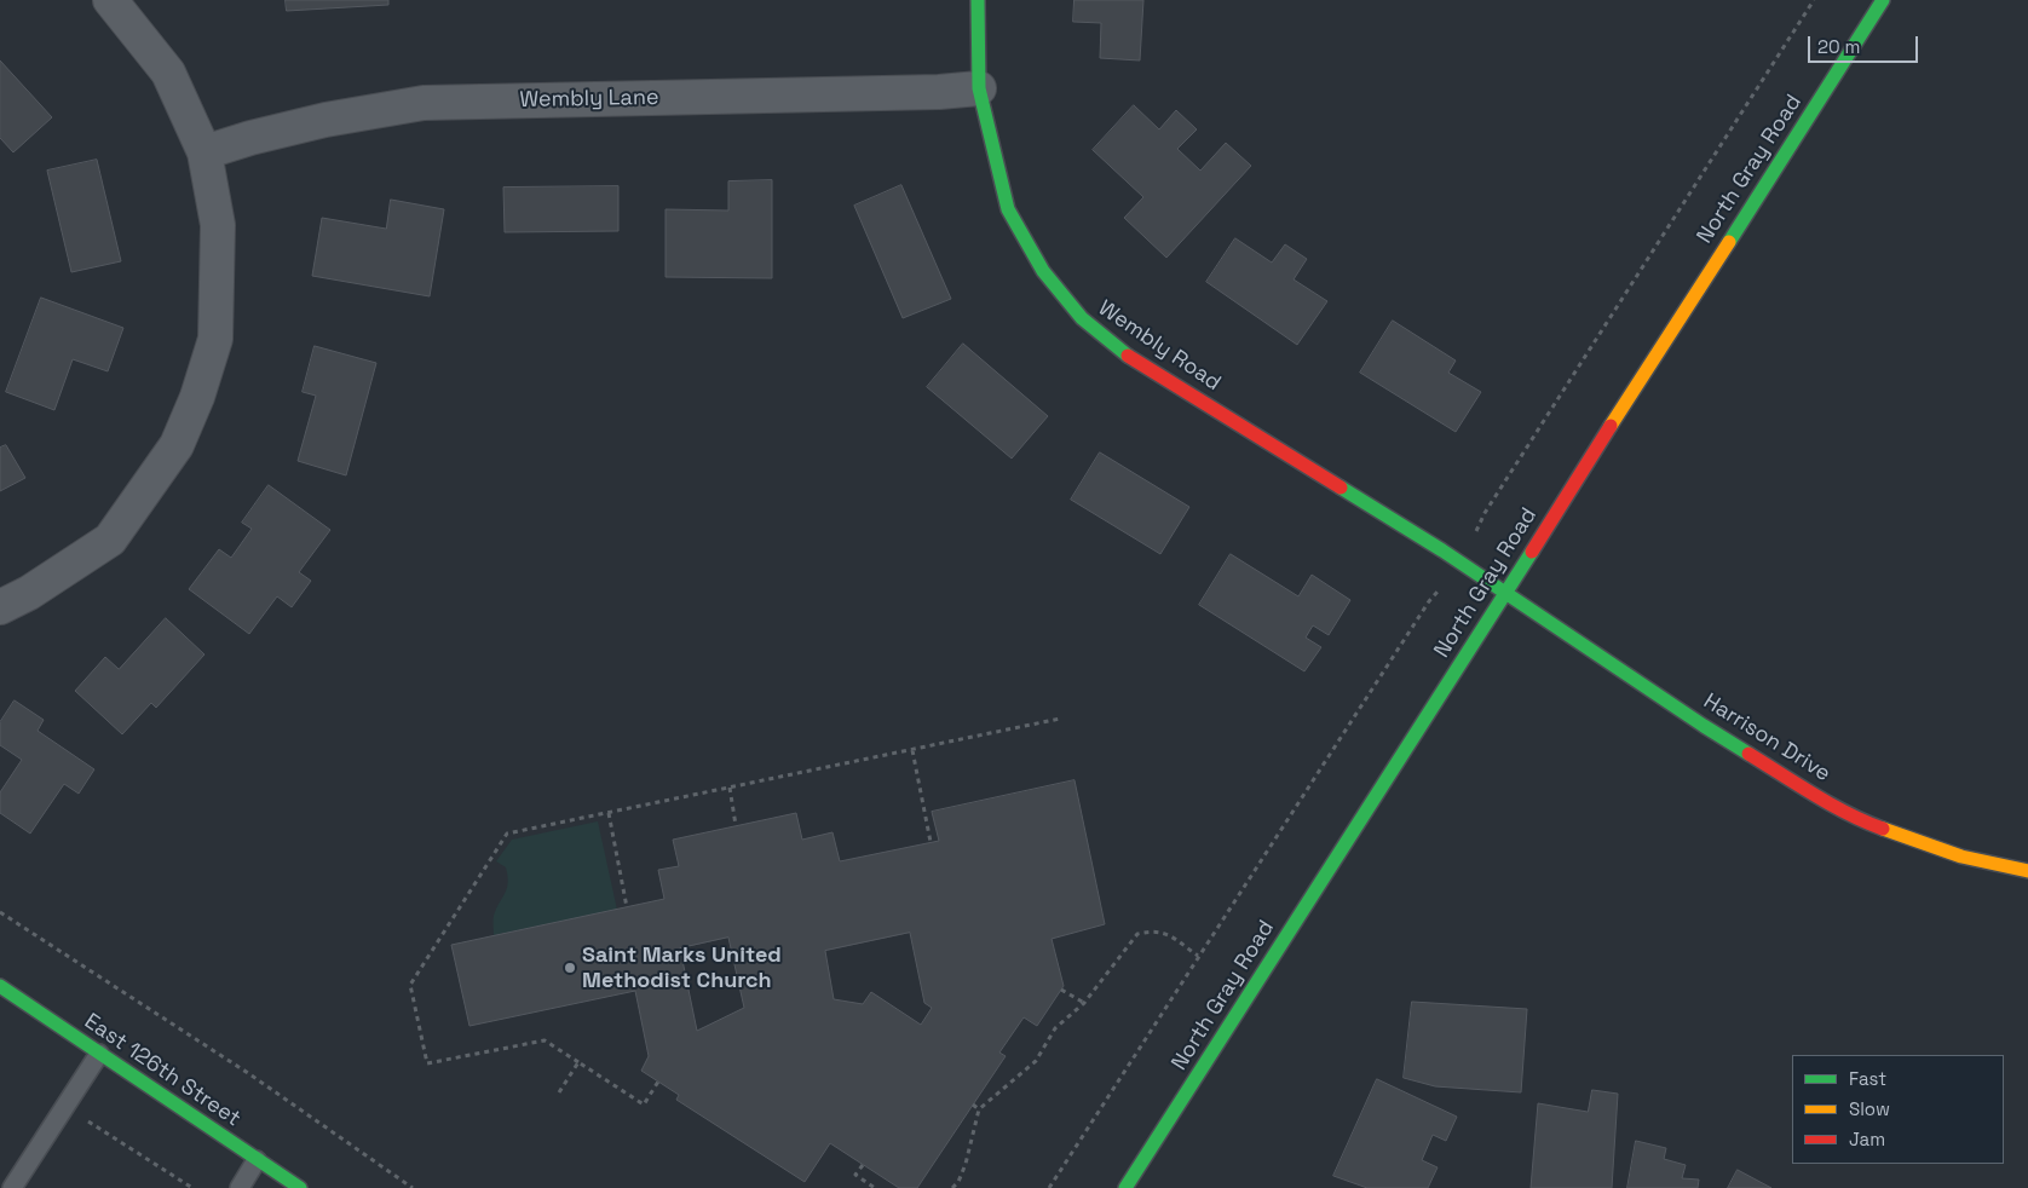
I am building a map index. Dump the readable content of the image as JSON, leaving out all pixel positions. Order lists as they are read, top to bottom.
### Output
{
  "streets": {
    "street": [
      "Wembly Lane",
      "North Gray Road",
      "Wembly Road",
      "Harrison Drive",
      "East 126th Street"
    ]
  },
  "crossings": [
    ["Wembly Lane", "Wembly Road"],
    ["North Gray Road", "Wembly Road"],
    ["North Gray Road", "Harrison Drive"],
    ["Wembly Road", "Harrison Drive"]
  ],
  "places": ["Saint Marks United Methodist Church"],
  "legend": ["Fast", "Slow", "Jam"],
  "scale_bar": "20 m"
}
